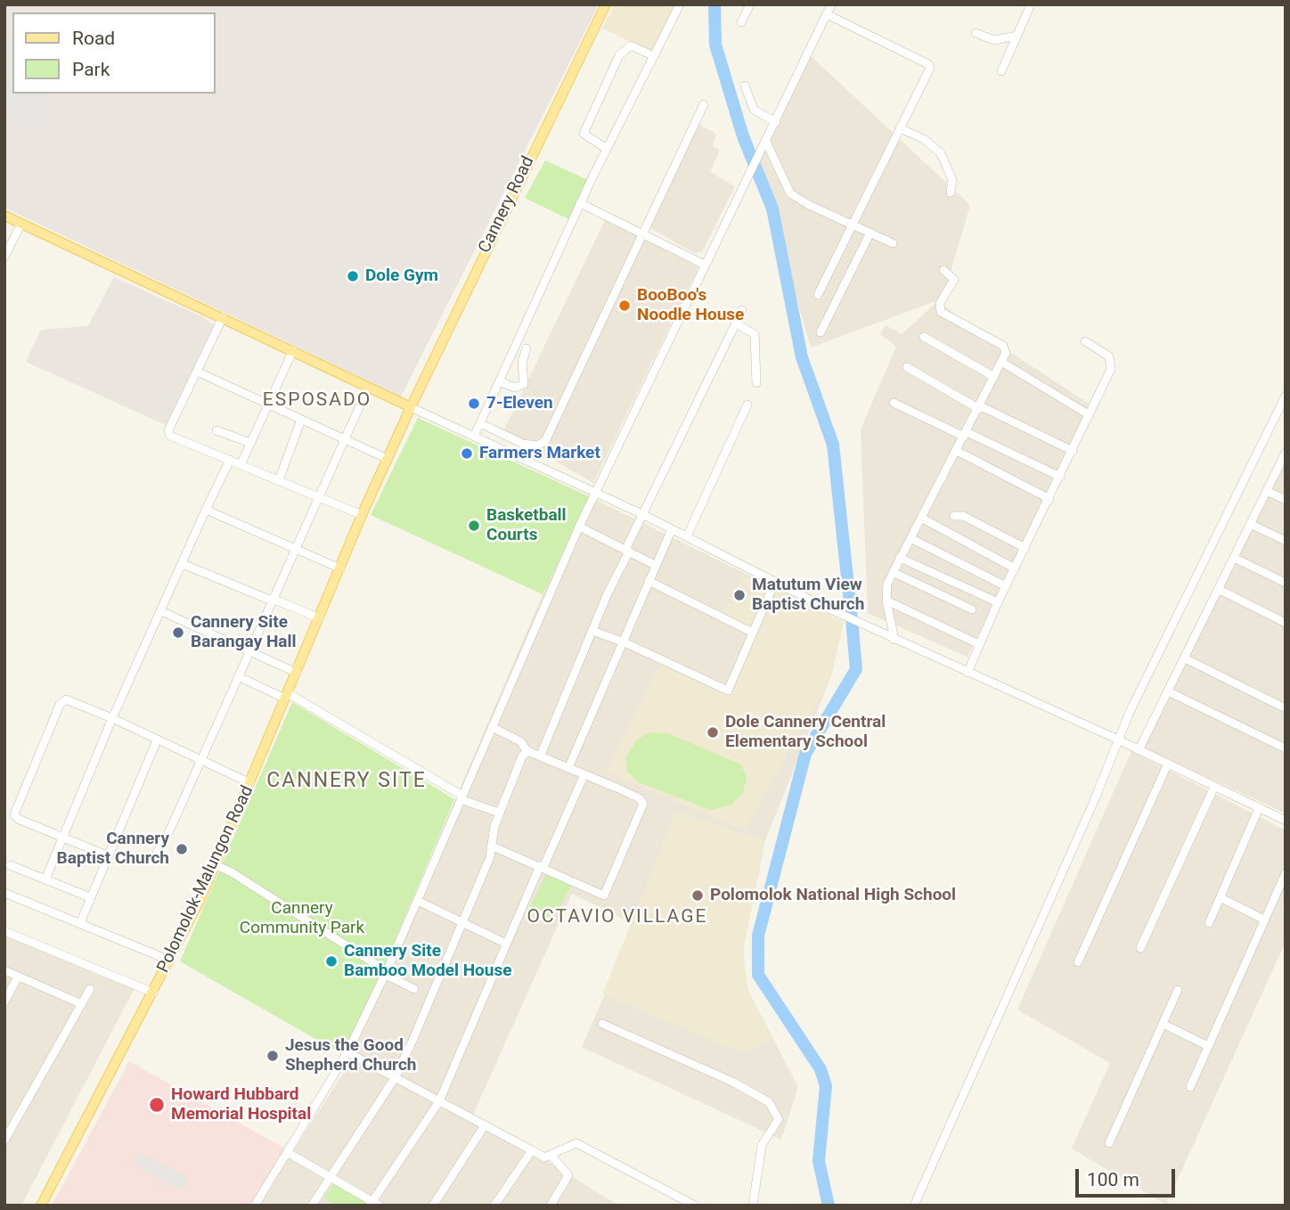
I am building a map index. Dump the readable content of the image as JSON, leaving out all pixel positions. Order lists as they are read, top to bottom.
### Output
{
  "streets": {
    "main road": ["Cannery Road", "Polomolok-Malungon Road"]
  },
  "crossings": [
    ["Cannery Road", "Polomolok-Malungon Road"]
  ],
  "districts": ["ESPOSADO", "CANNERY SITE", "OCTAVIO VILLAGE"],
  "parks": ["Cannery Community Park"],
  "places": [
    "Dole Gym",
    "BooBoo's Noodle House",
    "7-Eleven",
    "Farmers Market",
    "Basketball Courts",
    "Matutum View Baptist Church",
    "Cannery Site Barangay Hall",
    "Dole Cannery Central Elementary School",
    "Cannery Baptist Church",
    "Polomolok National High School",
    "Cannery Site Bamboo Model House",
    "Jesus the Good Shepherd Church",
    "Howard Hubbard Memorial Hospital"
  ],
  "legend": ["Road", "Park"],
  "scale_bar": "100 m"
}
